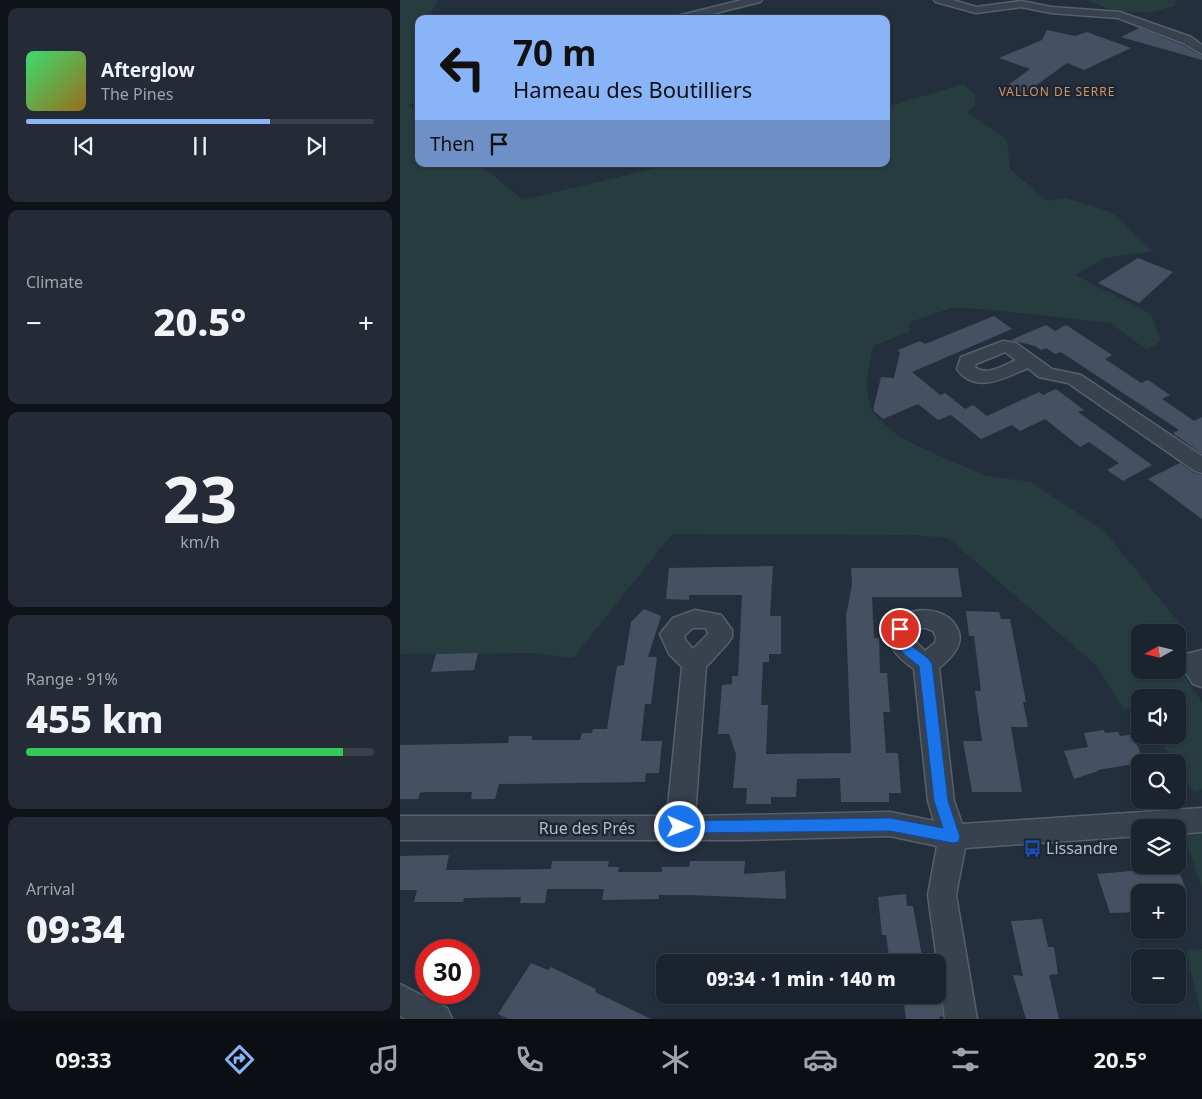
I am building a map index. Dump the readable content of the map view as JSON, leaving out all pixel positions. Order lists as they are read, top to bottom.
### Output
{
  "streets": {
    "street": ["Rue des Prés"]
  },
  "districts": ["VALLON DE SERRE"],
  "places": {
    "bus stop": ["Lissandre"]
  },
  "north": "left",
  "page": {
    "turn": ["70 m", "Hameau des Boutilliers"],
    "song": ["Afterglow", "The Pines"],
    "then": "Then",
    "tile": [
      "Climate",
      ["23", "km/h"],
      ["Range · 91%", "455 km"],
      ["Arrival", "09:34"]
    ],
    "heat": ["−", "20.5°", "+"],
    "map_buttons": ["+", "−"],
    "limit": "30",
    "trip": "09:34 · 1 min · 140 m",
    "tabs": ["09:33", "20.5°"]
  }
}
